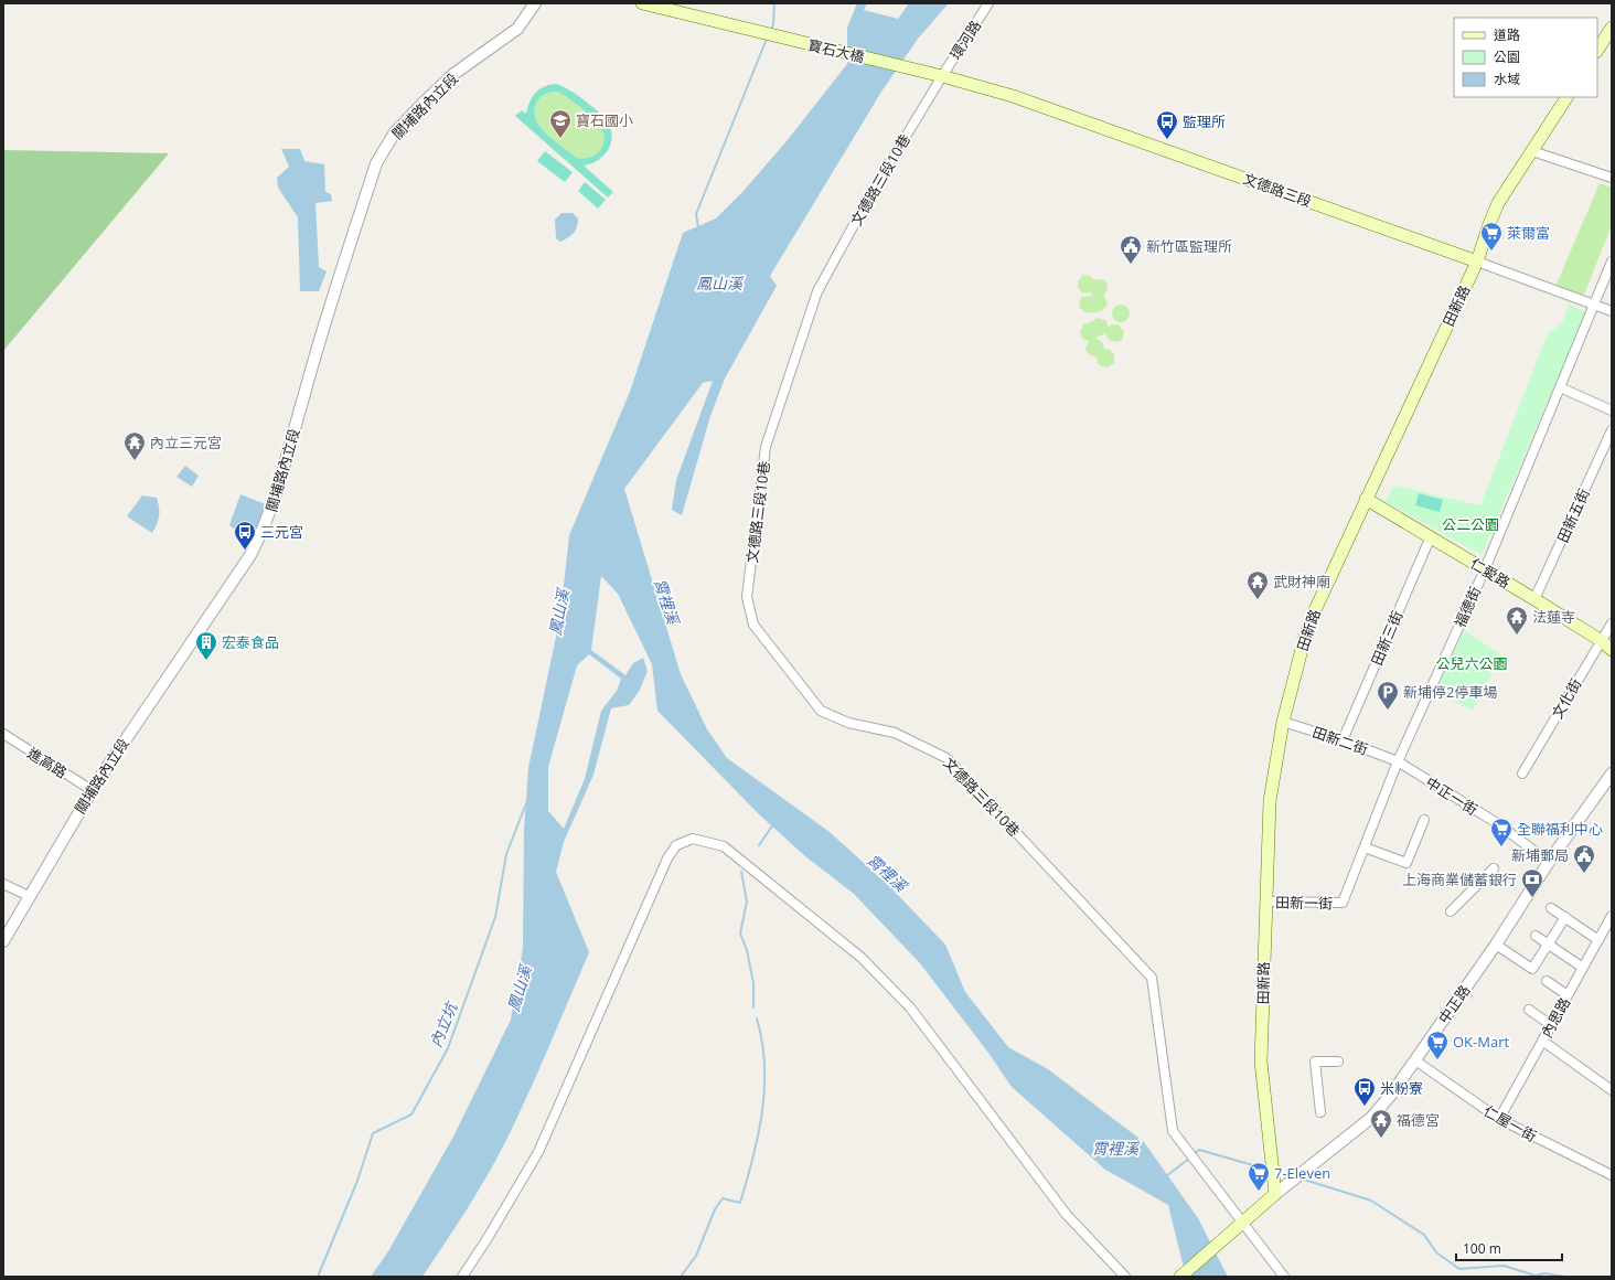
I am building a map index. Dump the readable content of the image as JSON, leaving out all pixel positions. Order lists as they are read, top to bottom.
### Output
{
  "streets": {
    "main road": [
      "寶石大橋",
      "文德路三段",
      "田新路",
      "仁愛路",
      "中正路"
    ],
    "street": [
      "環河路",
      "關埔路內立段",
      "文德路三段10巷",
      "田新五街",
      "福德街",
      "田新三街",
      "文化街",
      "田新二街",
      "進高路",
      "中正一街",
      "田新一街",
      "內思路",
      "仁屋一街"
    ]
  },
  "crossings": [
    ["環河路", "寶石大橋"],
    ["環河路", "文德路三段10巷"],
    ["環河路", "文德路三段"],
    ["寶石大橋", "文德路三段10巷"],
    ["寶石大橋", "文德路三段"],
    ["關埔路內立段", "進高路"],
    ["文德路三段10巷", "文德路三段"],
    ["文德路三段10巷", "中正路"],
    ["文德路三段", "田新路"],
    ["文德路三段", "福德街"],
    ["田新路", "仁愛路"],
    ["田新路", "田新二街"],
    ["田新路", "田新一街"],
    ["田新路", "中正路"],
    ["田新五街", "仁愛路"],
    ["仁愛路", "福德街"],
    ["仁愛路", "田新三街"],
    ["仁愛路", "文化街"],
    ["福德街", "田新二街"],
    ["福德街", "中正一街"],
    ["福德街", "田新一街"],
    ["田新三街", "田新二街"],
    ["田新二街", "中正一街"],
    ["中正一街", "中正路"],
    ["中正路", "仁屋一街"],
    ["內思路", "仁屋一街"]
  ],
  "water": ["鳳山溪", "霄裡溪", "內立坑"],
  "parks": ["公二公園", "公兒六公園"],
  "places": {
    "school or university": ["寶石國小"],
    "bus stop": ["監理所", "三元宮", "米粉寮"],
    "supermarket": [
      "萊爾富",
      "全聯福利中心",
      "OK-Mart",
      "7-Eleven"
    ],
    "public building": ["新竹區監理所", "新埔郵局"],
    "temple": [
      "內立三元宮",
      "武財神廟",
      "法蓮寺",
      "福德宮"
    ],
    "building": ["宏泰食品"],
    "parking": ["新埔停2停車場"],
    "bank": ["上海商業儲蓄銀行"]
  },
  "legend": ["道路", "公園", "水域"],
  "scale_bar": "100 m"
}
